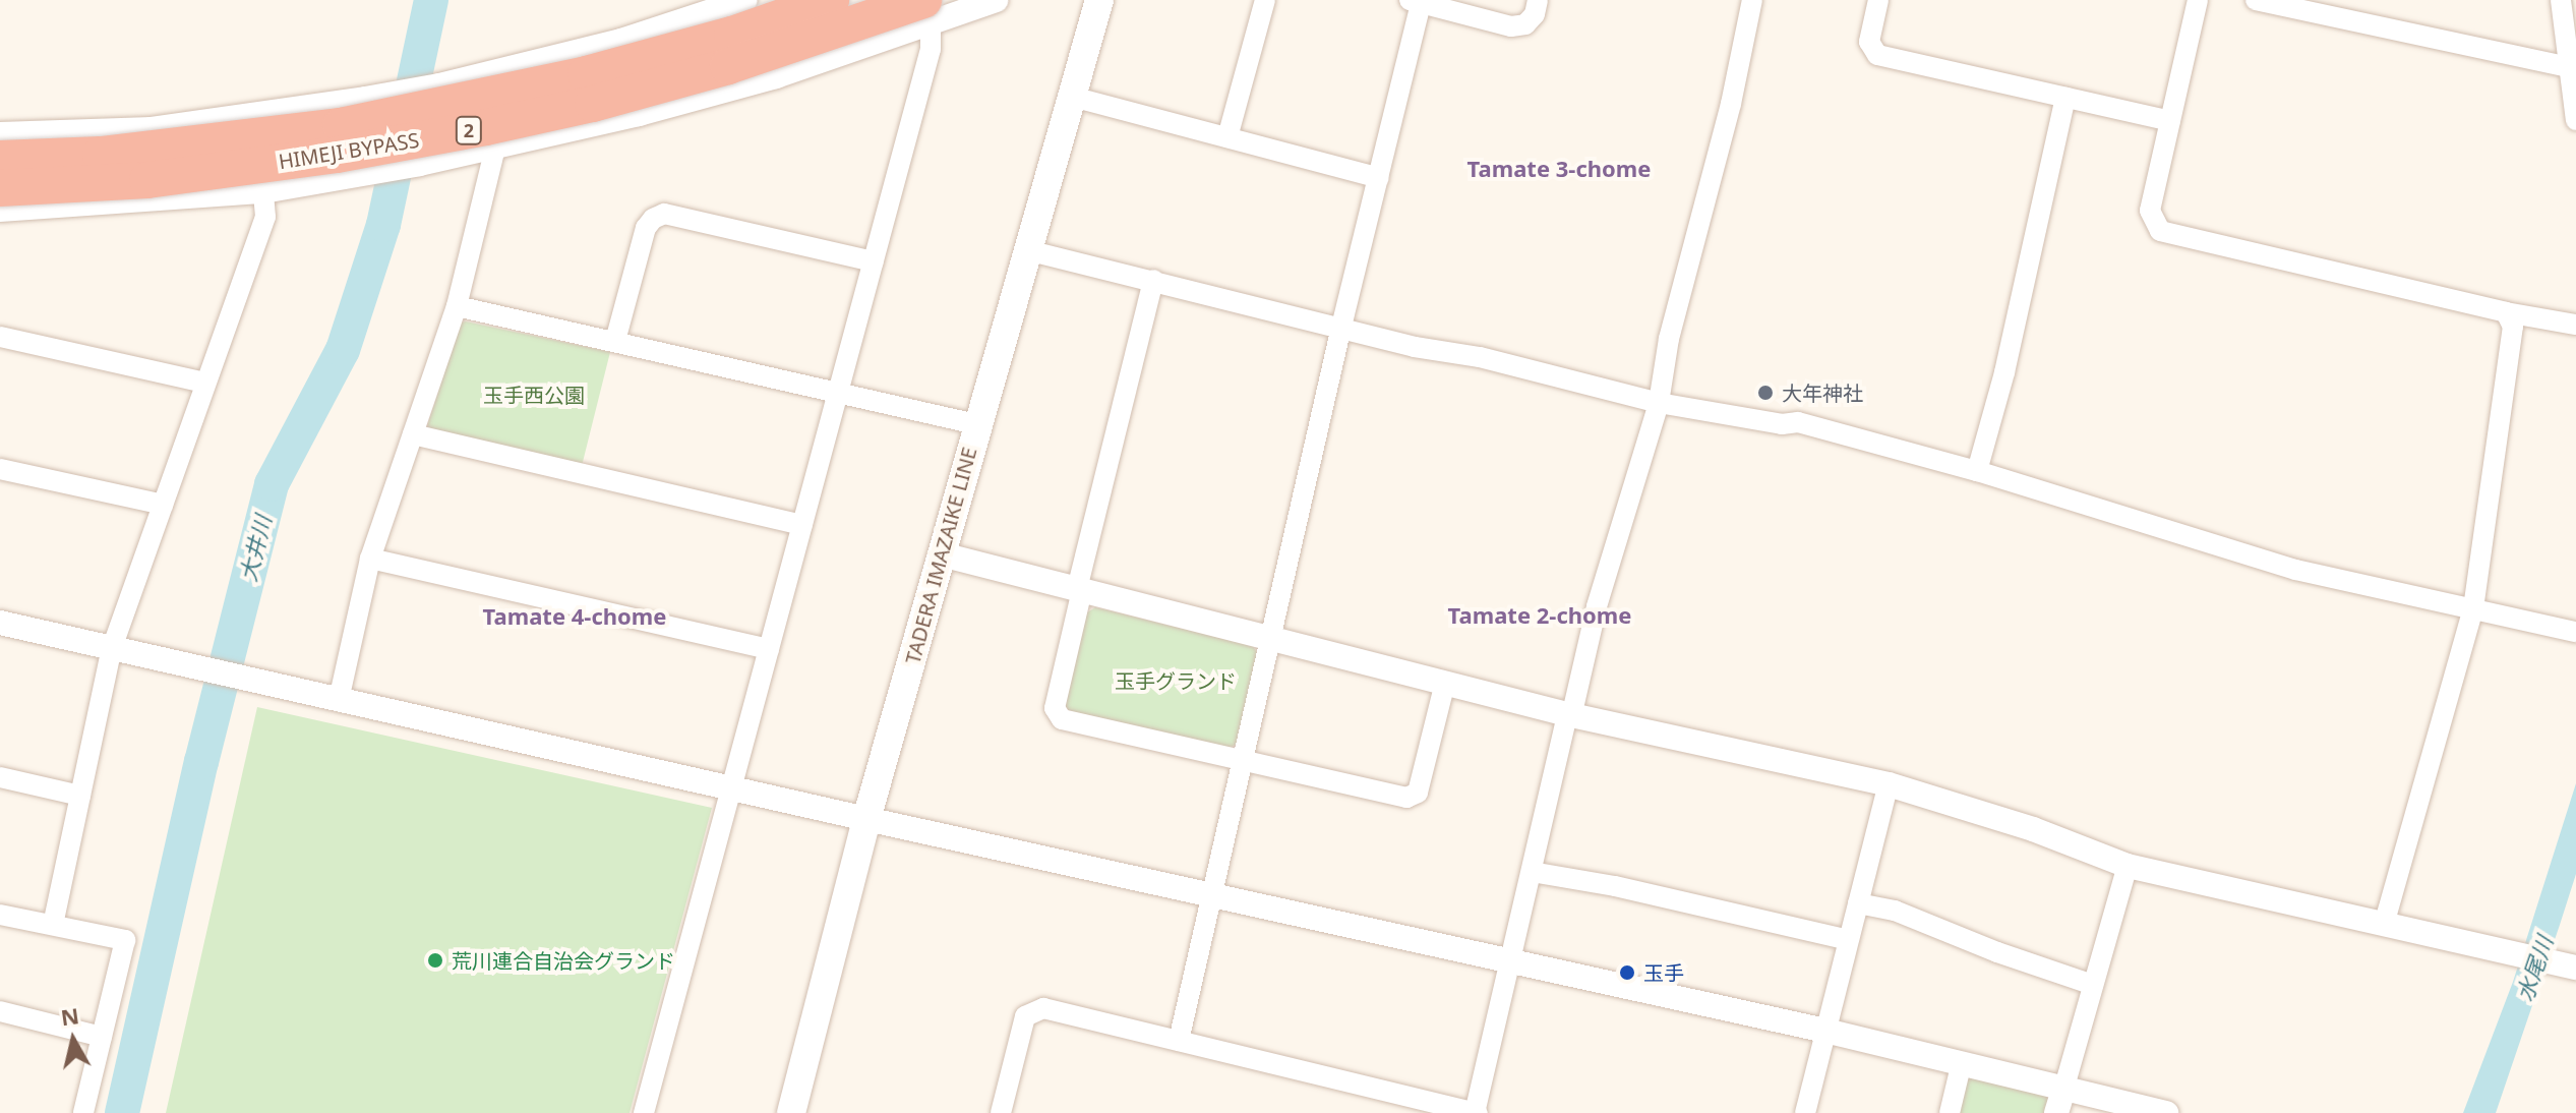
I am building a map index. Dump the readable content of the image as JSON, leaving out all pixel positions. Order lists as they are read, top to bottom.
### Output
{
  "streets": {
    "highway": ["2", "HIMEJI BYPASS"],
    "main road": ["TADERA IMAZAIKE LINE"]
  },
  "districts": ["Tamate 3-chome", "Tamate 2-chome", "Tamate 4-chome"],
  "water": ["大井川", "水尾川"],
  "parks": ["玉手西公園", "玉手グランド"],
  "places": ["大年神社", "荒川連合自治会グランド", "玉手"],
  "north": "top"
}
